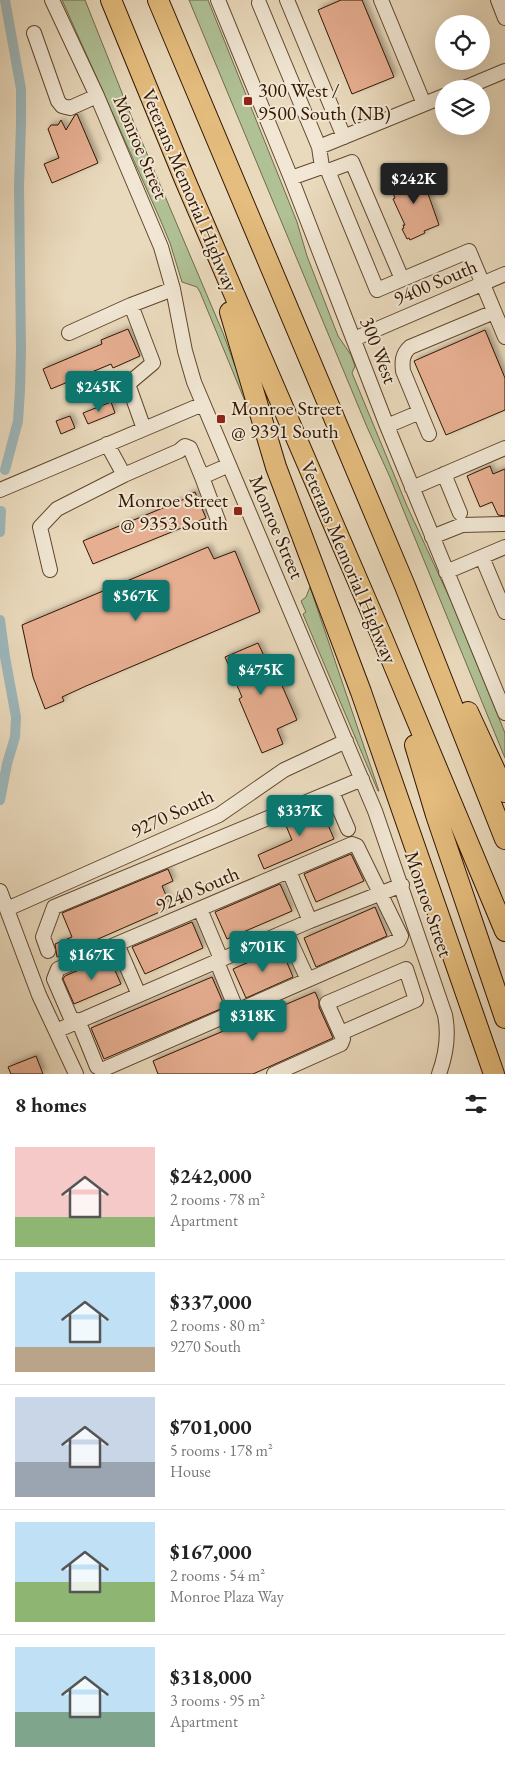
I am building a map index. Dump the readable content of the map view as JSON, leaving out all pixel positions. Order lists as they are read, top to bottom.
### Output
{
  "streets": {
    "highway": ["Veterans Memorial Highway"],
    "street": [
      "Monroe Street",
      "9400 South",
      "300 West",
      "9270 South",
      "9240 South"
    ]
  },
  "crossings": [
    ["Monroe Street", "9270 South"],
    ["9400 South", "300 West"]
  ],
  "places": {
    "transit": ["300 West / 9500 South (NB)", "Monroe Street @ 9391 South", "Monroe Street @ 9353 South"]
  },
  "page": {
    "price": [
      "$242K",
      "$245K",
      "$567K",
      "$475K",
      "$337K",
      "$701K",
      "$167K",
      "$318K"
    ],
    "heading": "8 homes",
    "list": [
      {
        "name": "$242,000",
        "note": "2 rooms · 78 m² · Apartment"
      },
      {
        "name": "$337,000",
        "note": "2 rooms · 80 m² · 9270 South"
      },
      {
        "name": "$701,000",
        "note": "5 rooms · 178 m² · House"
      },
      {
        "name": "$167,000",
        "note": "2 rooms · 54 m² · Monroe Plaza Way"
      },
      {
        "name": "$318,000",
        "note": "3 rooms · 95 m² · Apartment"
      }
    ]
  }
}
